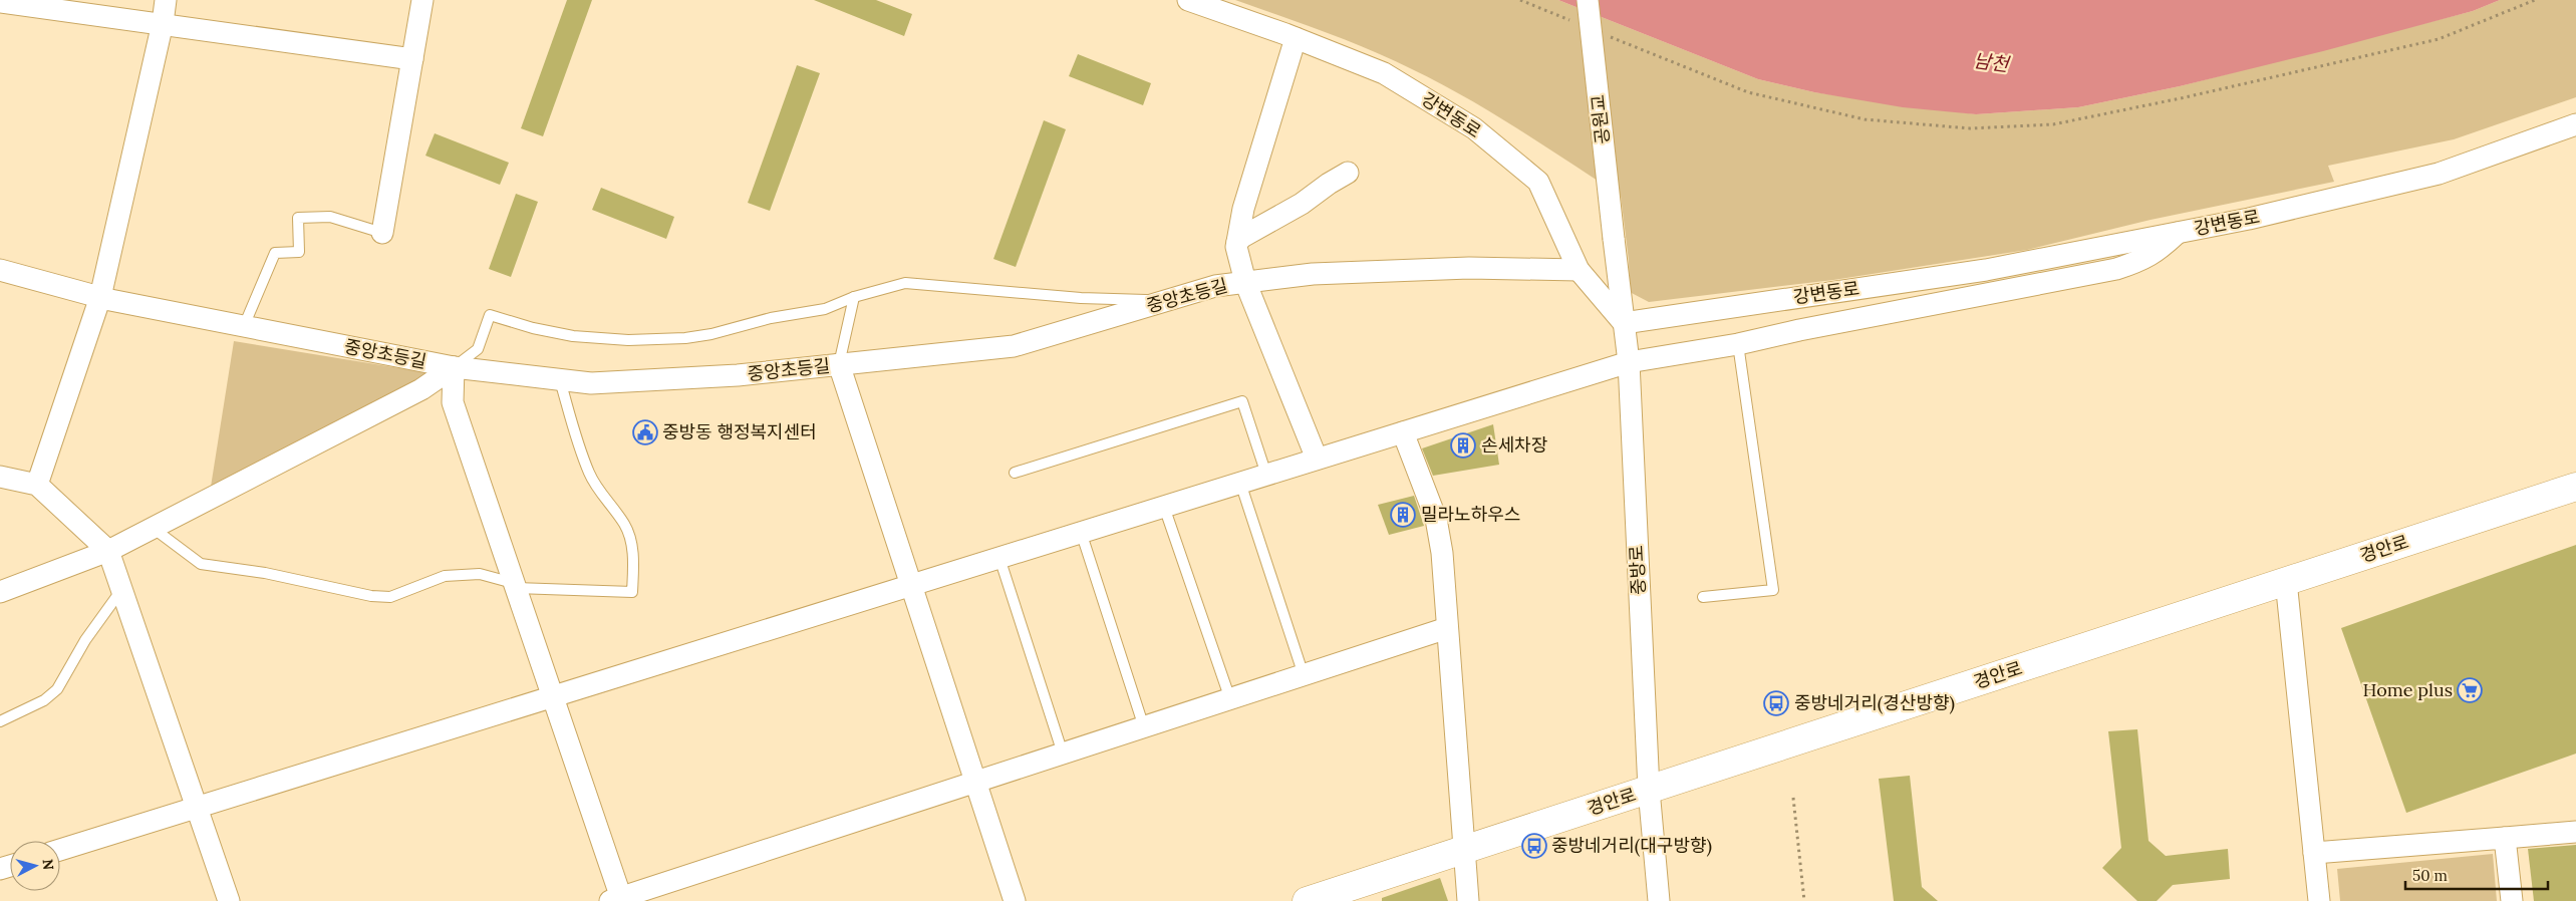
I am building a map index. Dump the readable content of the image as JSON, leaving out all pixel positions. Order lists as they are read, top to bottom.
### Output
{
  "streets": {
    "main road": ["경안로"],
    "street": [
      "강변동로",
      "공원교",
      "중앙초등길",
      "중방로"
    ]
  },
  "crossings": [
    ["강변동로", "중앙초등길"],
    ["강변동로", "중방로"],
    ["공원교", "중방로"],
    ["경안로", "중방로"]
  ],
  "water": ["남천"],
  "places": {
    "public building": ["중방동 행정복지센터"],
    "building": ["손세차장", "밀라노하우스"],
    "supermarket": ["Home plus"],
    "bus stop": ["중방네거리(경산방향)", "중방네거리(대구방향)"]
  },
  "scale_bar": "50 m",
  "north": "right"
}
